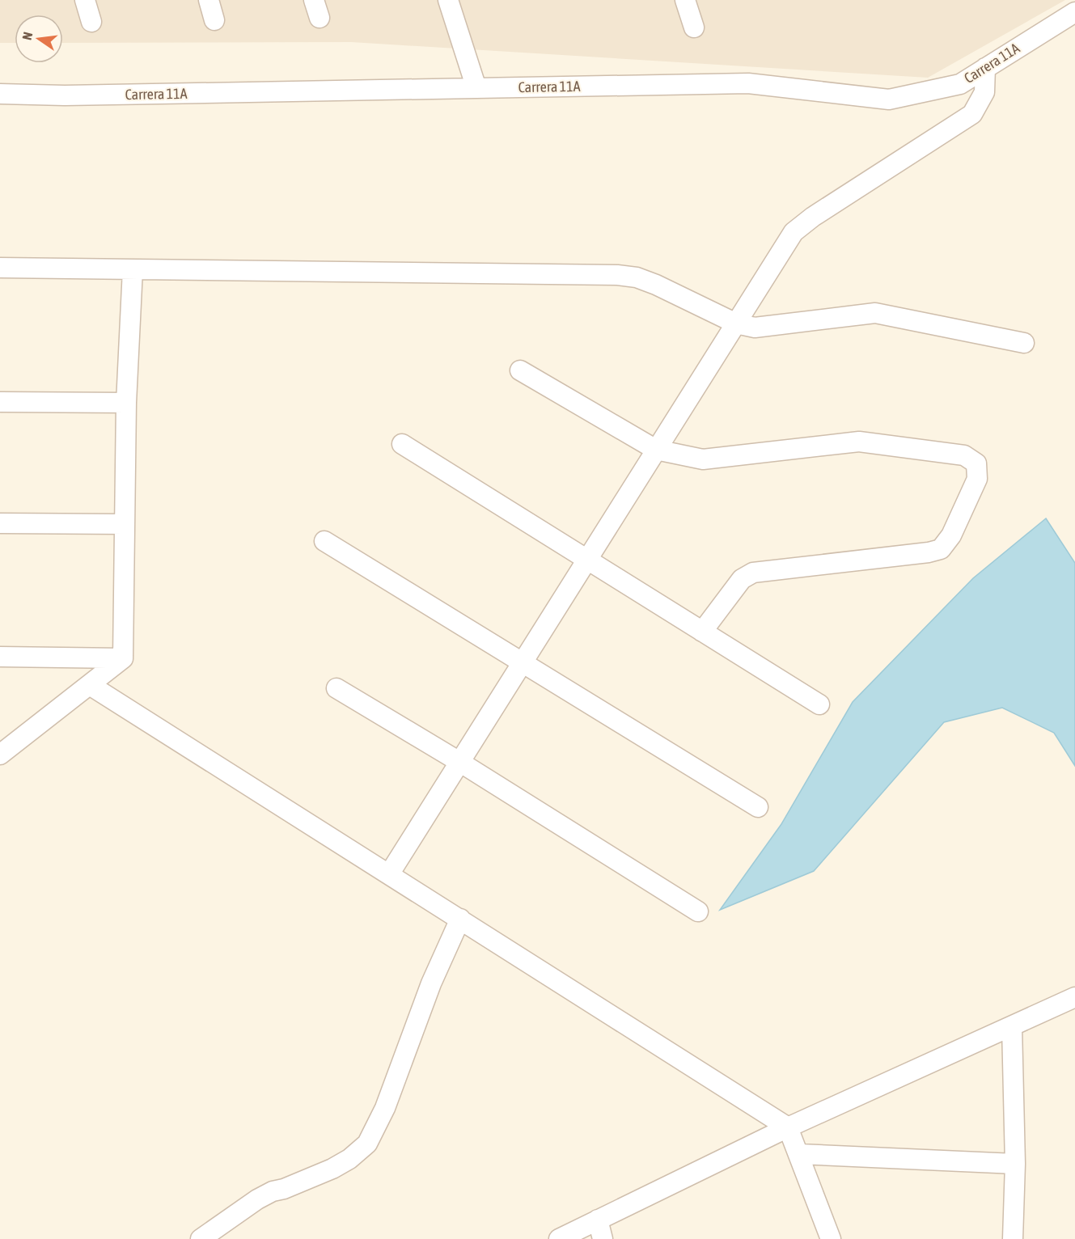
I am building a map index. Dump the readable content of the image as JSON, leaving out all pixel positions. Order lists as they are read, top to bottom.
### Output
{
  "streets": {
    "street": ["Carrera 11A"]
  },
  "north": "left"
}
